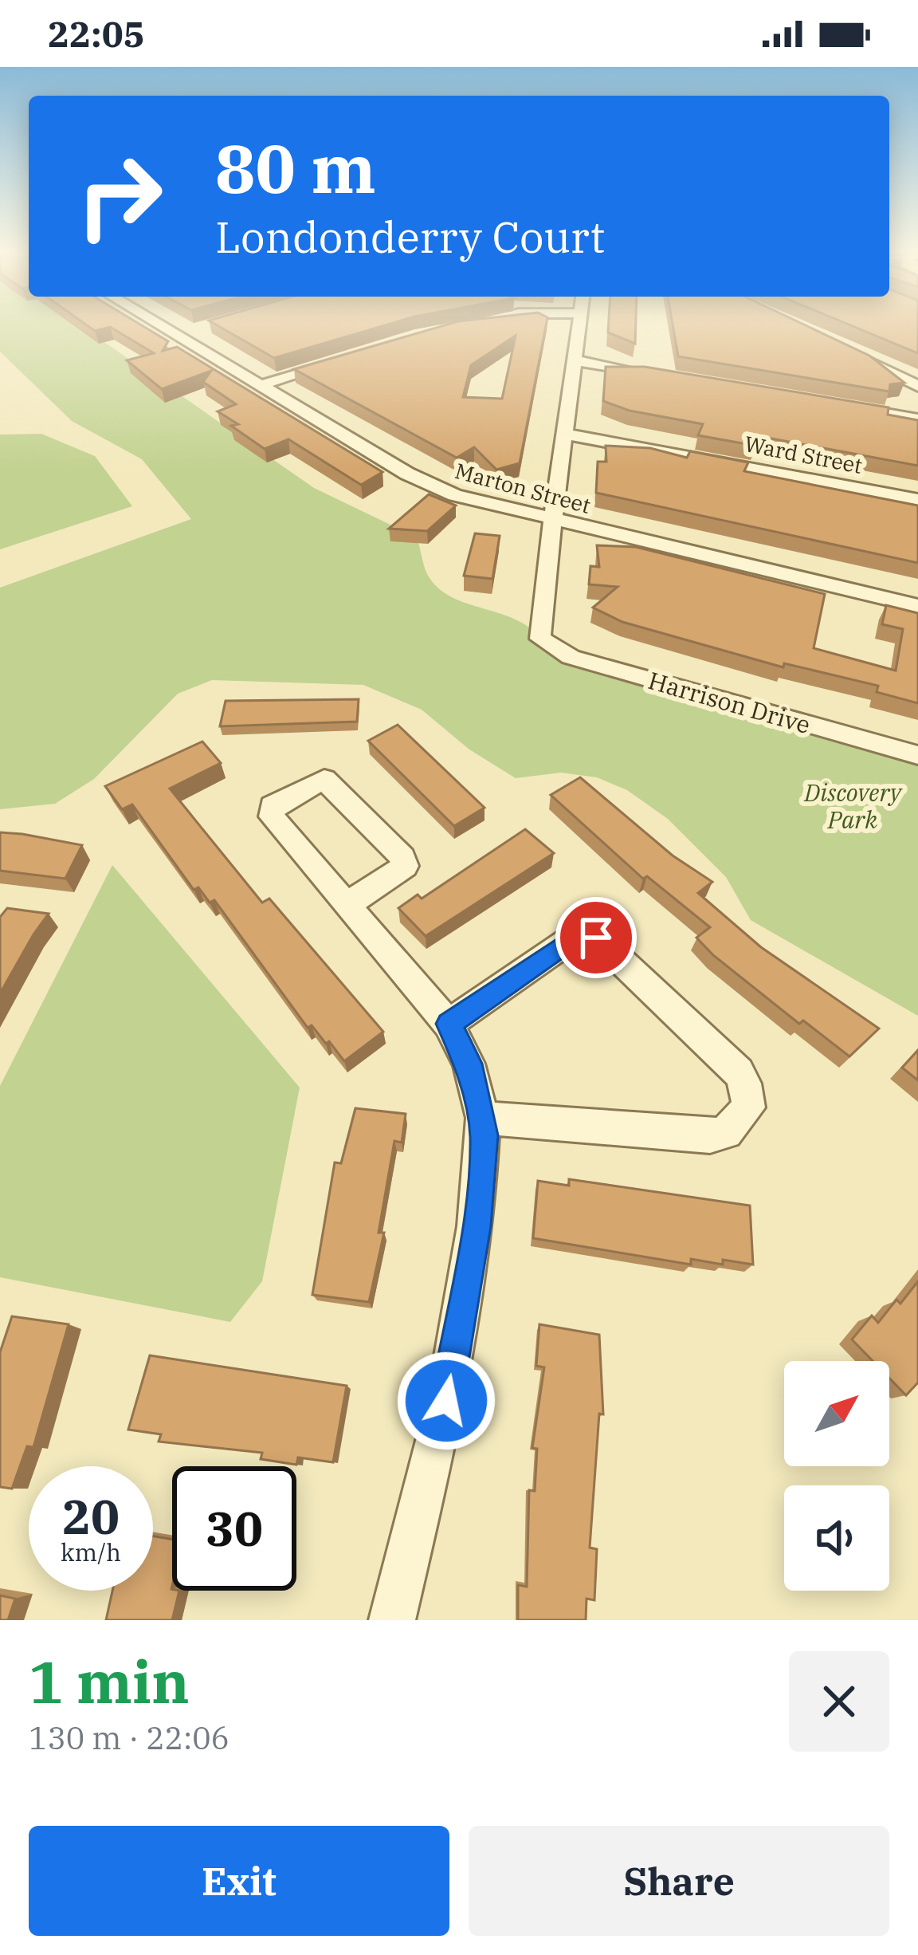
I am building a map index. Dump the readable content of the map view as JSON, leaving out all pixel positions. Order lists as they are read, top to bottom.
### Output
{
  "streets": {
    "street": ["Ward Street", "Marton Street", "Harrison Drive"]
  },
  "crossings": [
    ["Marton Street", "Harrison Drive"]
  ],
  "parks": ["Discovery Park"],
  "north": "top right",
  "page": {
    "status": "22:05",
    "turn": ["80 m", "Londonderry Court"],
    "speed": "20 km/h",
    "limit": "30",
    "heading": ["1 min", "130 m · 22:06"],
    "buttons": ["Exit", "Share"]
  }
}
